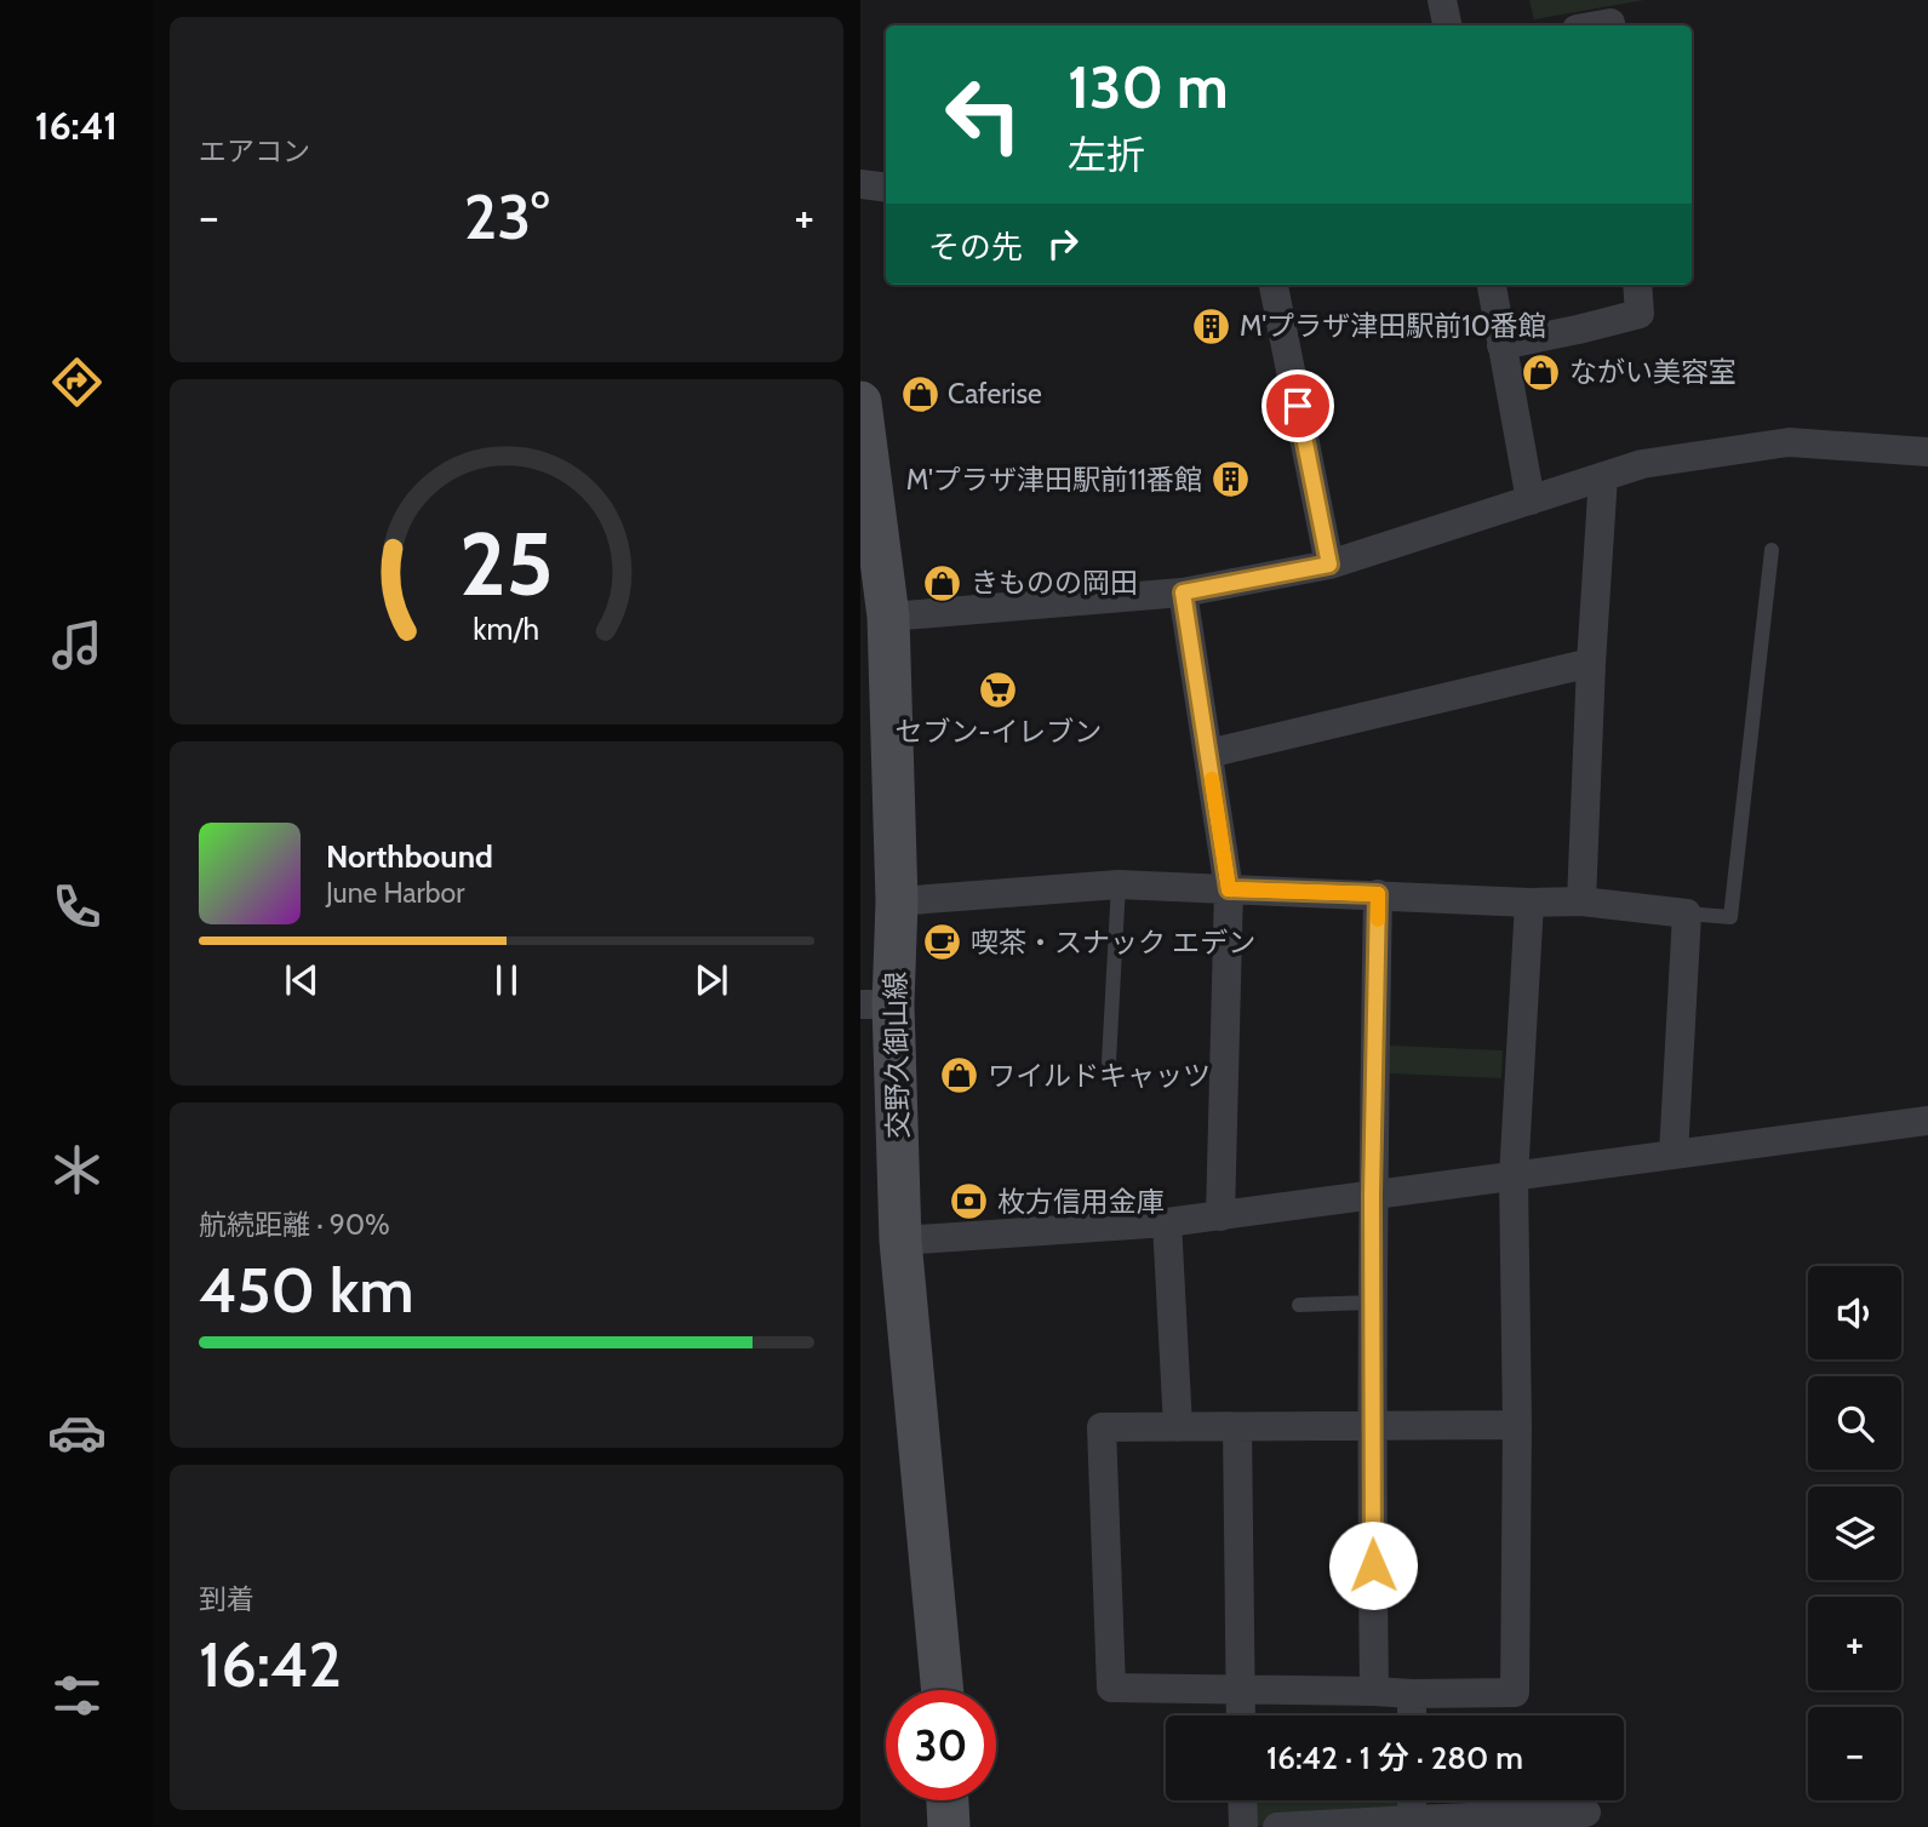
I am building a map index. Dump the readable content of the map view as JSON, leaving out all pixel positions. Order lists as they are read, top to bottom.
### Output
{
  "streets": {
    "main road": ["交野久御山線"]
  },
  "places": {
    "building": ["M'プラザ津田駅前10番館", "M'プラザ津田駅前11番館"],
    "shop": [
      "ながい美容室",
      "Caferise",
      "きものの岡田",
      "ワイルドキャッツ"
    ],
    "supermarket": ["セブン-イレブン"],
    "cafe": ["喫茶・スナック エデン"],
    "bank": ["枚方信用金庫"]
  },
  "page": {
    "tabs": "16:41",
    "tile": [
      "エアコン",
      ["航続距離 · 90%", "450 km"],
      ["到着", "16:42"]
    ],
    "turn": ["130 m", "左折"],
    "heat": ["−", "23°", "+"],
    "then": "その先",
    "song": ["Northbound", "June Harbor"],
    "map_buttons": ["+", "−"],
    "limit": "30",
    "trip": "16:42 · 1 分 · 280 m",
    "gauge": ["25", "km/h"]
  }
}
